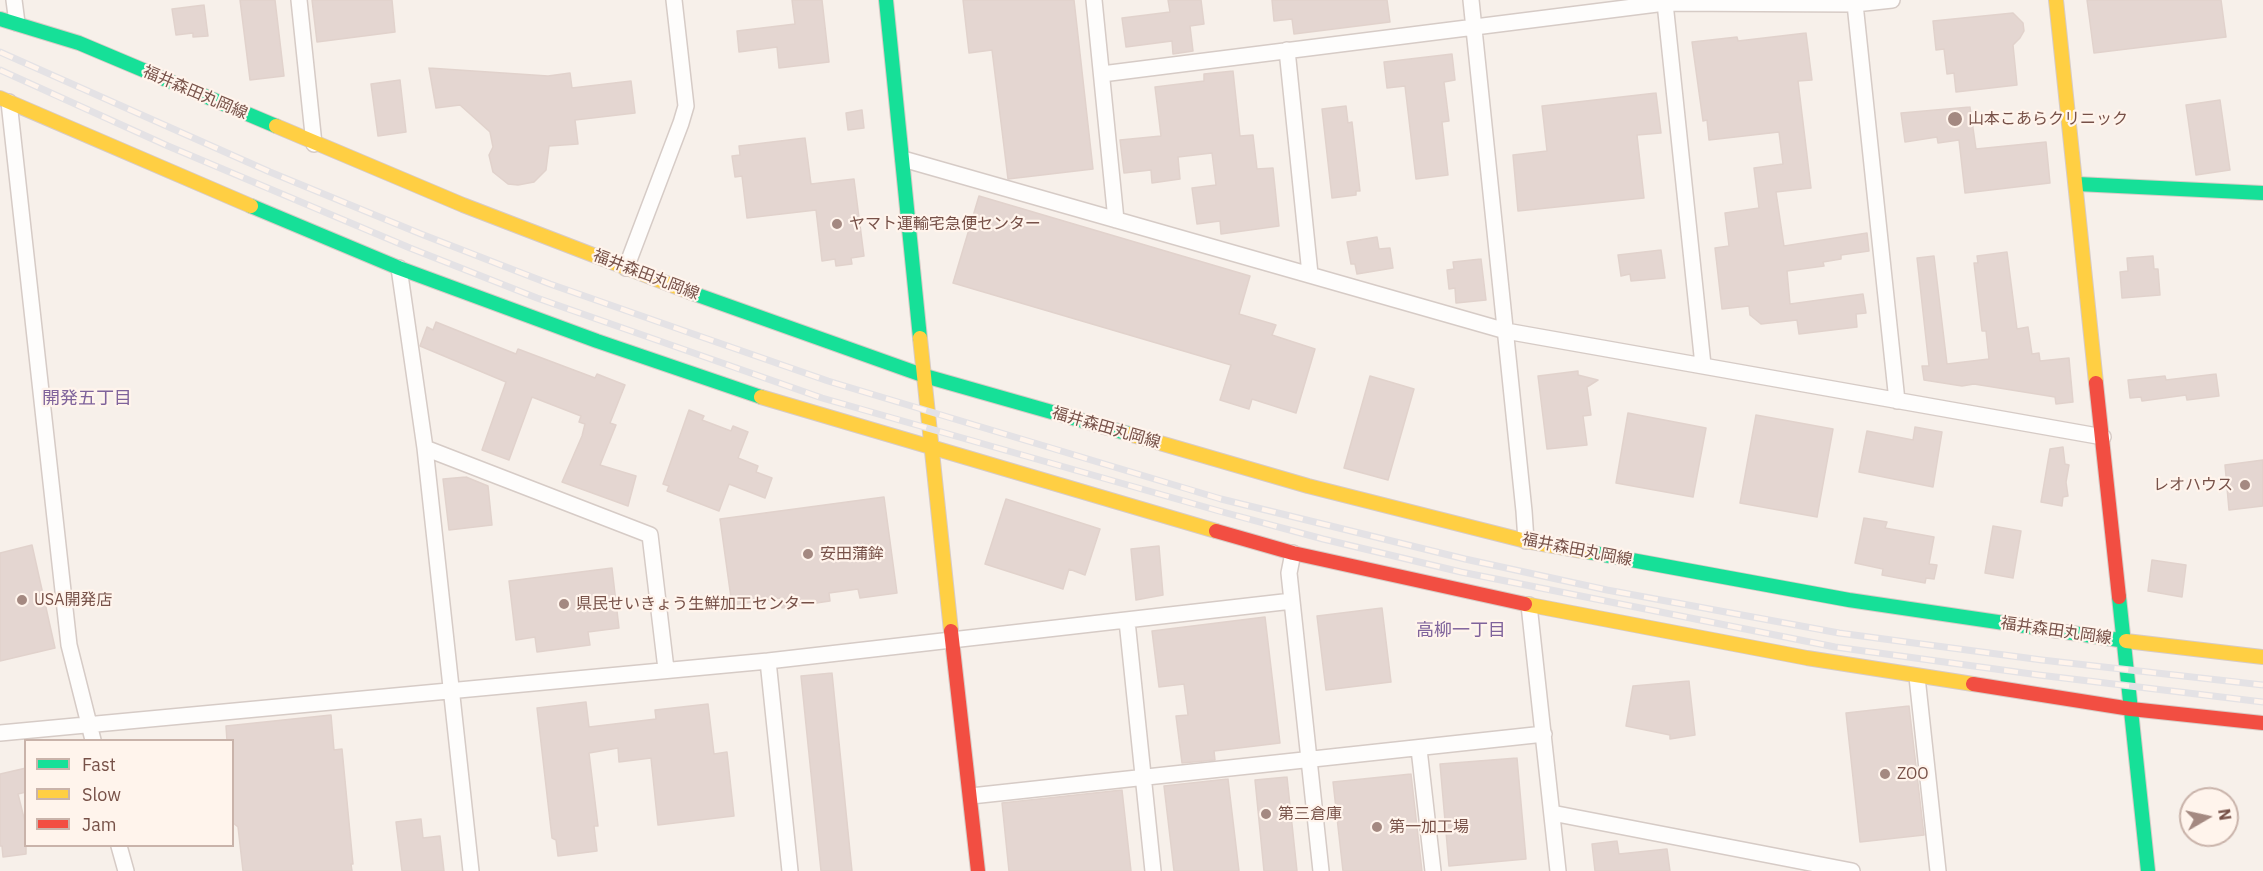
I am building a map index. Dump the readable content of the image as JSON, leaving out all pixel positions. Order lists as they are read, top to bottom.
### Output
{
  "streets": {
    "main road": ["福井森田丸岡線"]
  },
  "districts": ["開発五丁目", "高柳一丁目"],
  "places": [
    "山本こあらクリニック",
    "ヤマト運輸宅急便センター",
    "レオハウス",
    "安田蒲鉾",
    "USA開発店",
    "県民せいきょう生鮮加工センター",
    "ZOO",
    "第三倉庫",
    "第一加工場"
  ],
  "legend": ["Fast", "Slow", "Jam"],
  "north": "right"
}
